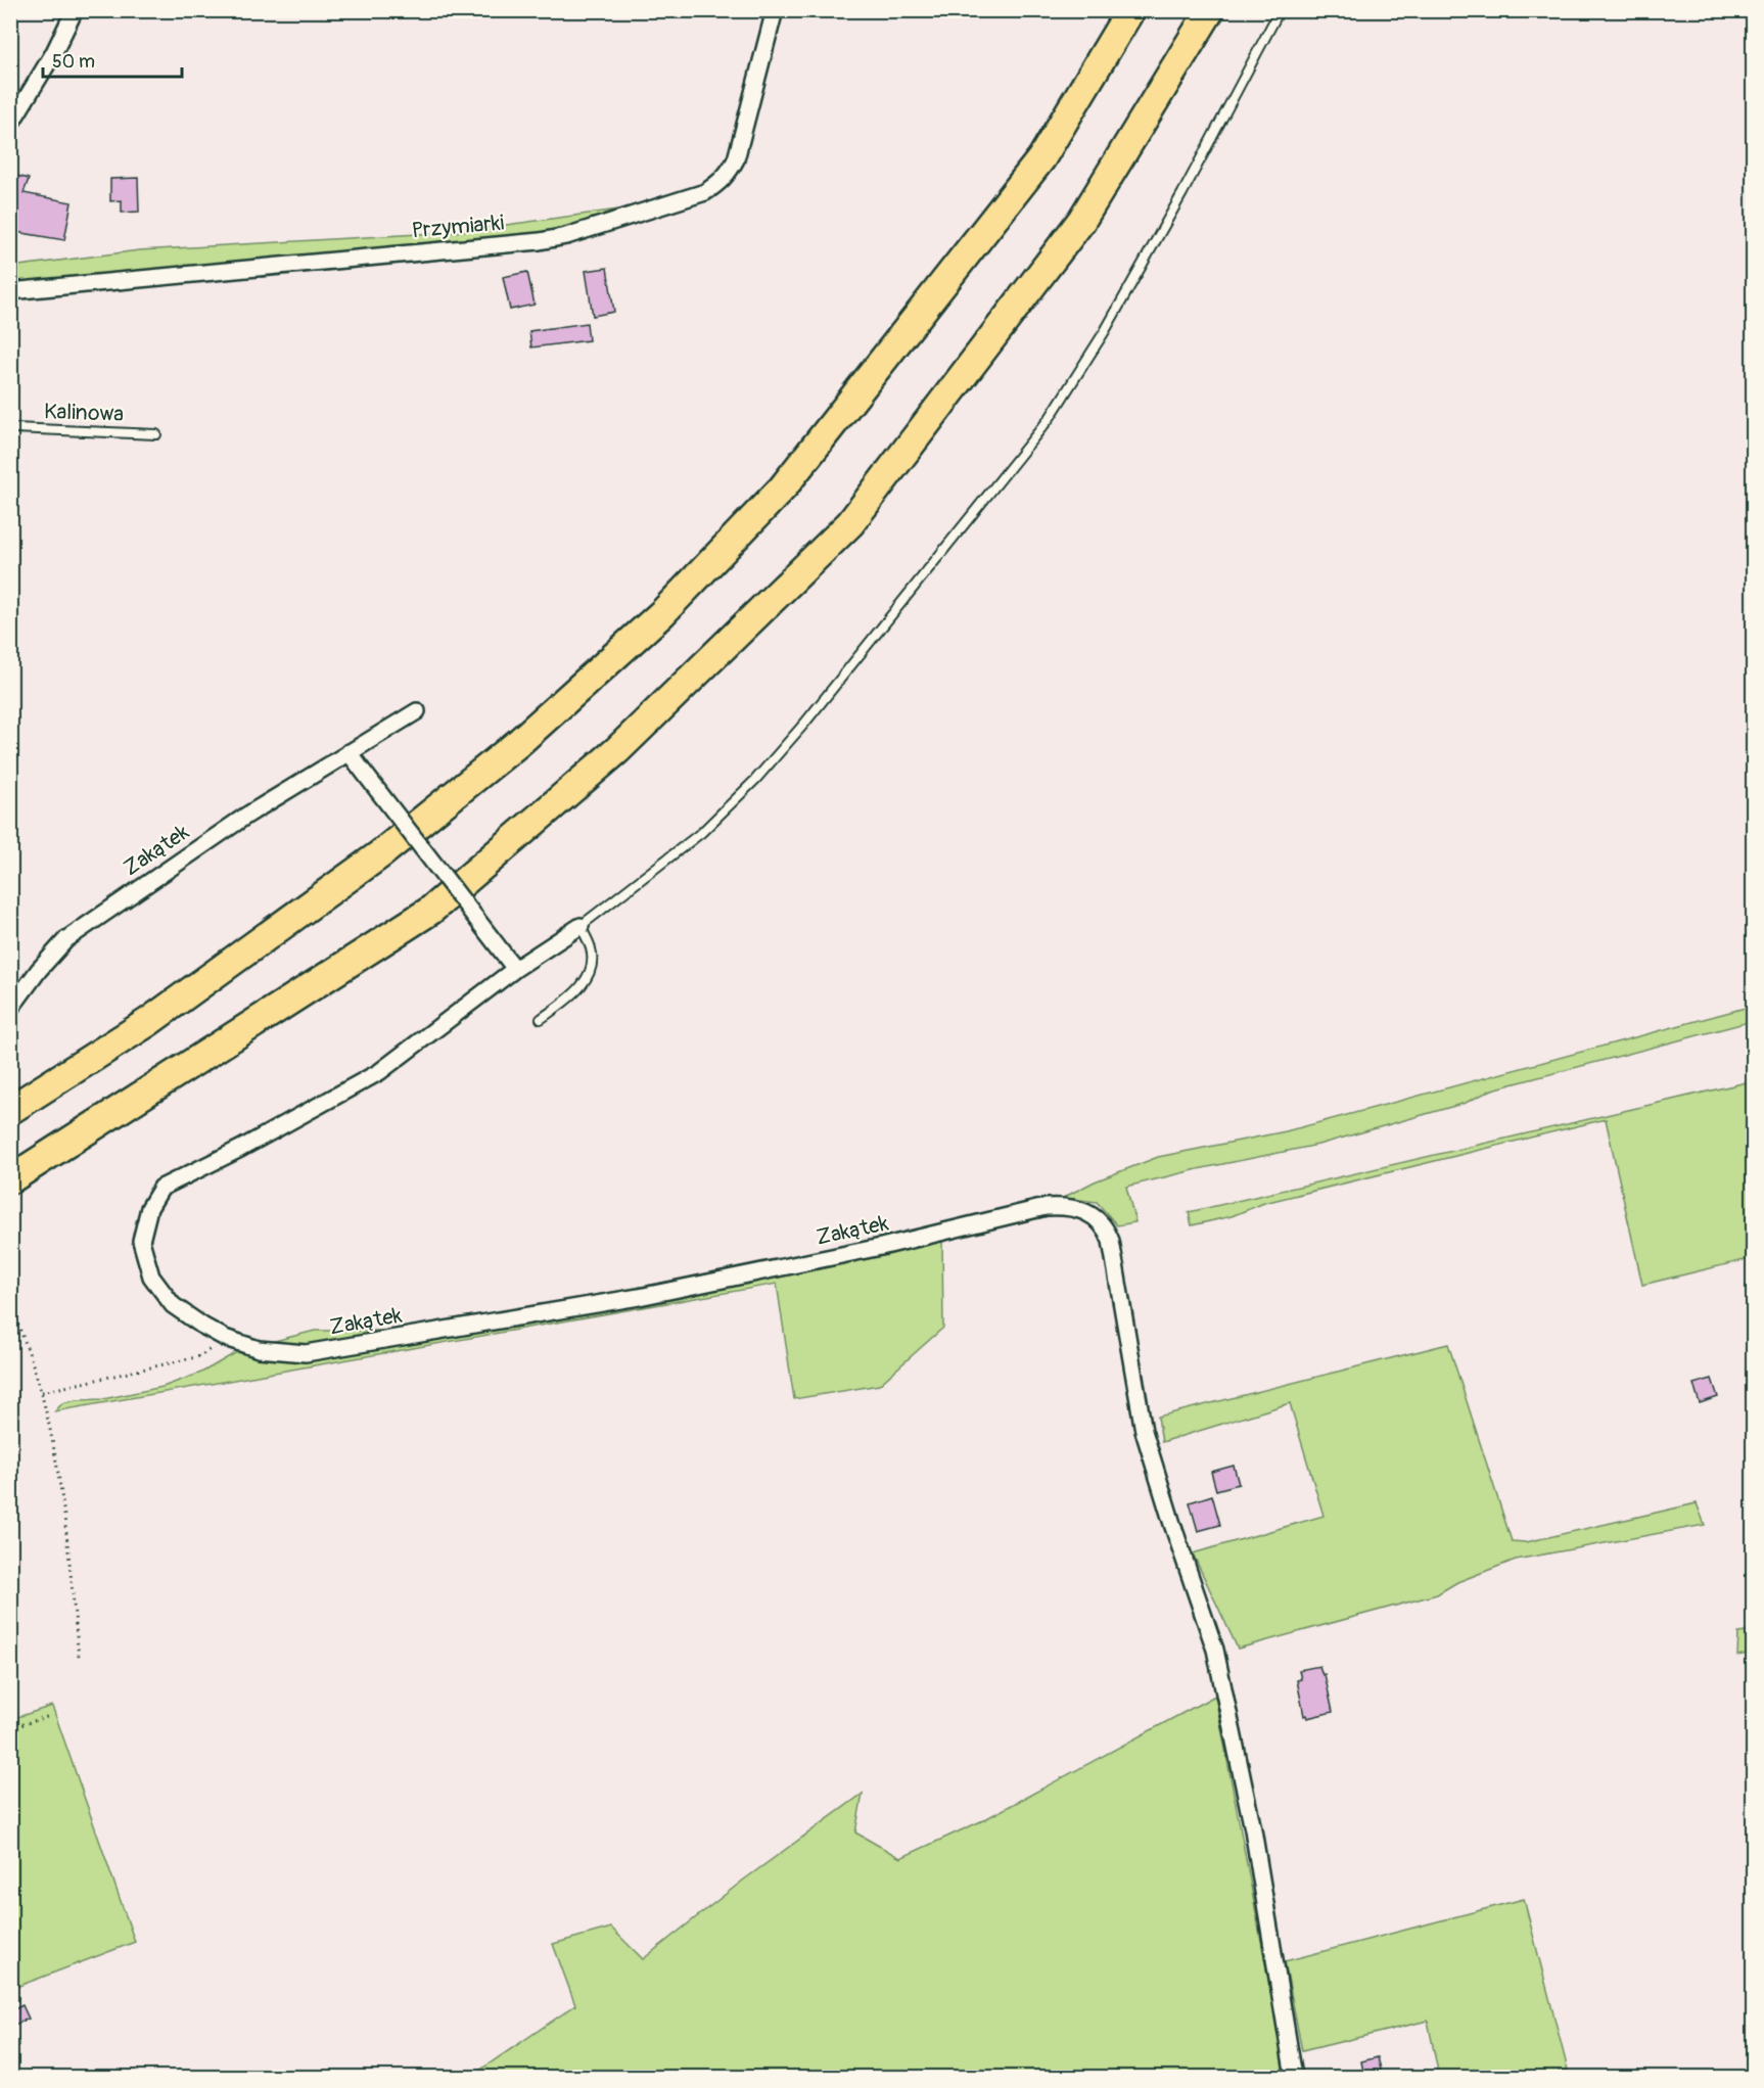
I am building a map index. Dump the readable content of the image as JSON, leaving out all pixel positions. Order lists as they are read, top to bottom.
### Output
{
  "streets": {
    "street": ["Przymiarki", "Zakątek"],
    "lane": ["Kalinowa"]
  },
  "scale_bar": "50 m"
}
